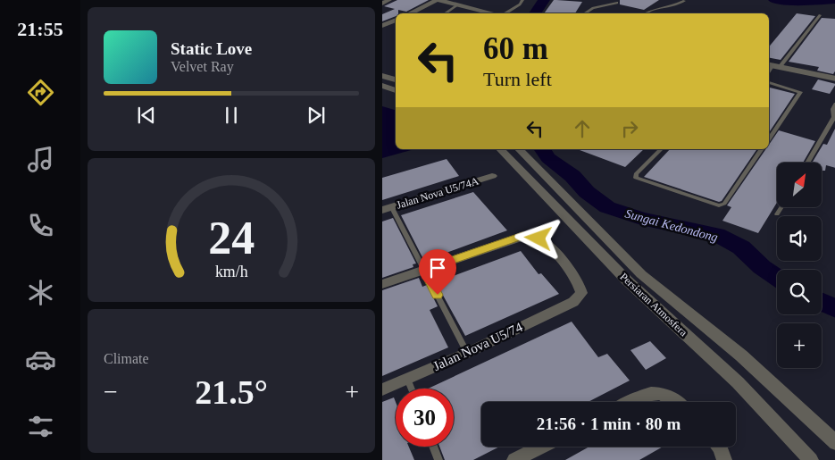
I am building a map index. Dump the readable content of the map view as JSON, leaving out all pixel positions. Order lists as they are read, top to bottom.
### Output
{
  "streets": {
    "street": ["Jalan Nova U5/74A", "Persiaran Atmosfera", "Jalan Nova U5/74"]
  },
  "water": ["Sungai Kedondong"],
  "north": "top right",
  "page": {
    "tabs": "21:55",
    "turn": ["60 m", "Turn left"],
    "song": ["Static Love", "Velvet Ray"],
    "map_buttons": "+",
    "tile": "Climate",
    "heat": ["−", "21.5°", "+"],
    "limit": "30",
    "trip": "21:56 · 1 min · 80 m",
    "gauge": ["24", "km/h"]
  }
}
